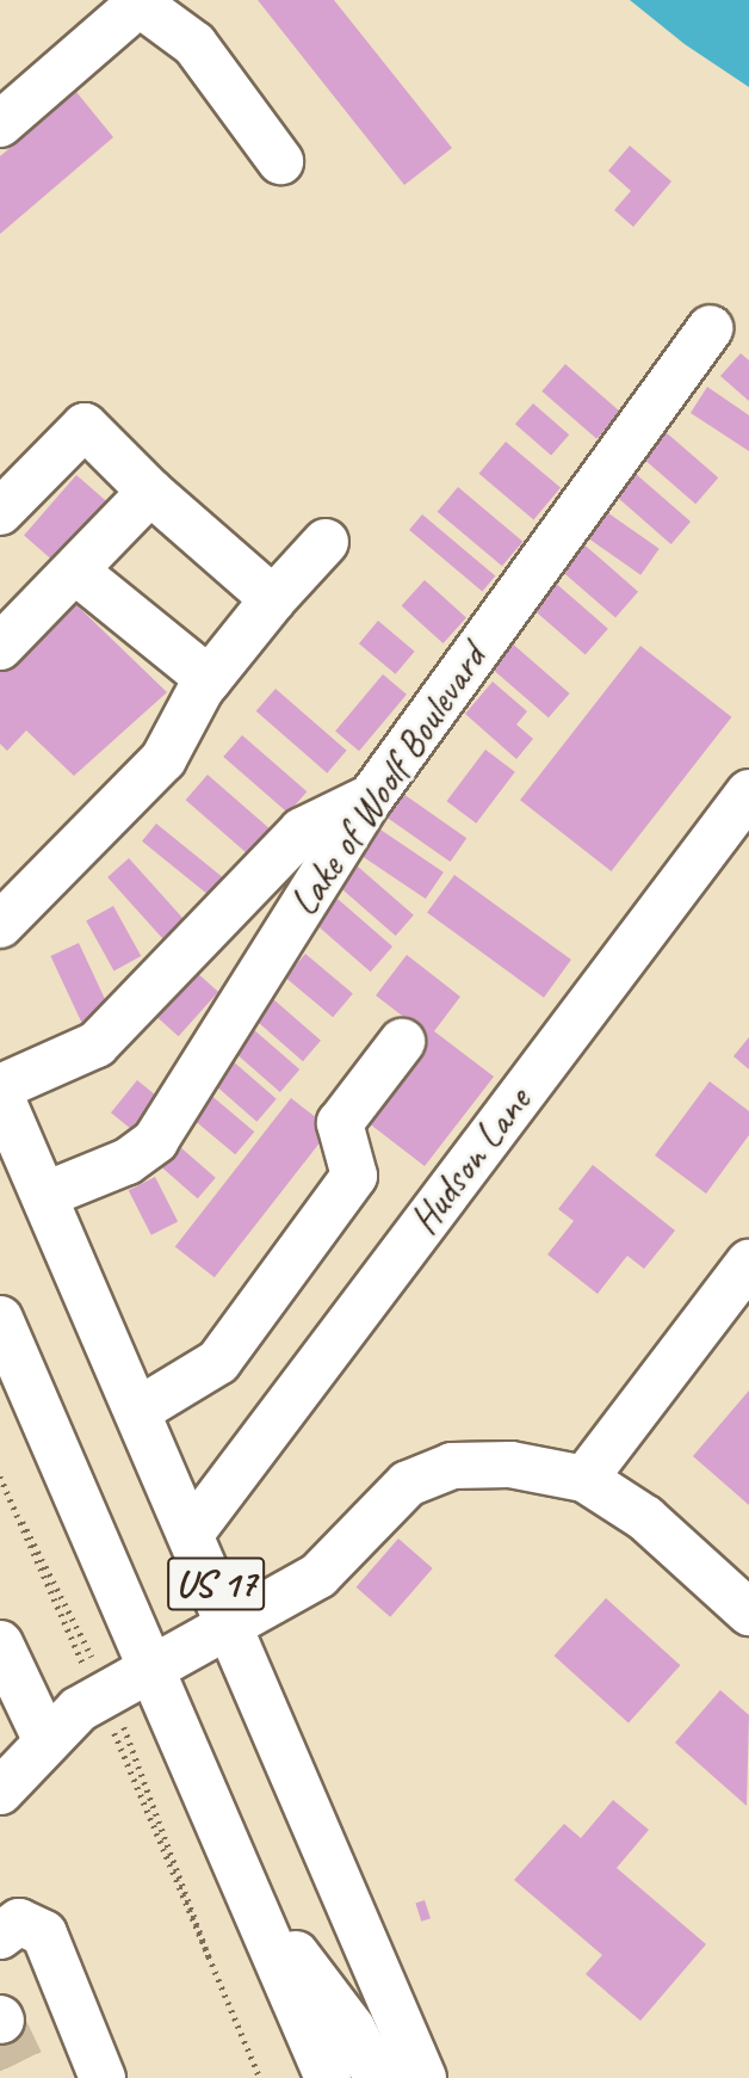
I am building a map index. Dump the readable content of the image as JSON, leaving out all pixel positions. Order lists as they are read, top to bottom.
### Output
{
  "streets": {
    "street": ["Lake of Woolf Boulevard", "Hudson Lane", "US 17"]
  },
  "crossings": [
    ["Lake of Woolf Boulevard", "US 17"],
    ["Hudson Lane", "US 17"]
  ]
}
